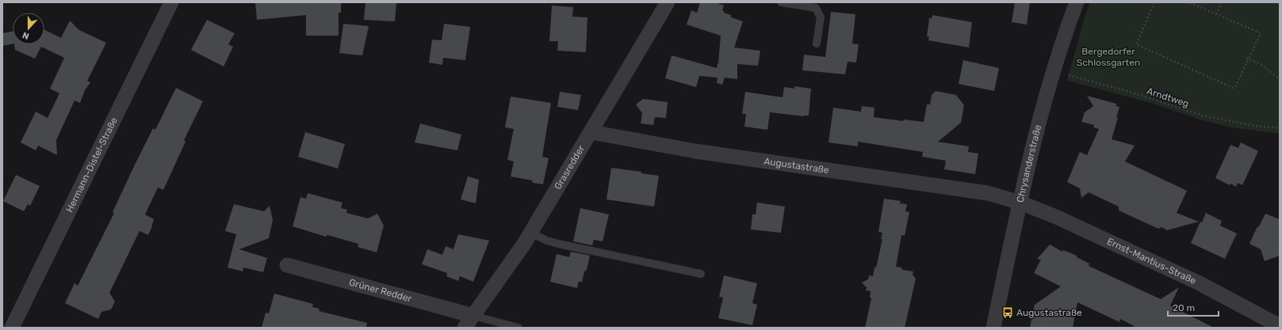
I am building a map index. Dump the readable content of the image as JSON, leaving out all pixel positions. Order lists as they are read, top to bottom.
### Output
{
  "streets": {
    "street": [
      "Chrysanderstraße",
      "Hermann-Distel-Straße",
      "Augustastraße",
      "Grasredder",
      "Ernst-Mantius-Straße",
      "Grüner Redder"
    ],
    "path": ["Arndtweg"]
  },
  "crossings": [
    ["Arndtweg", "Chrysanderstraße"],
    ["Chrysanderstraße", "Augustastraße"],
    ["Chrysanderstraße", "Ernst-Mantius-Straße"],
    ["Augustastraße", "Grasredder"],
    ["Augustastraße", "Ernst-Mantius-Straße"],
    ["Grasredder", "Grüner Redder"]
  ],
  "parks": ["Bergedorfer Schlossgarten"],
  "places": {
    "bus stop": ["Augustastraße"]
  },
  "scale_bar": "20 m",
  "north": "bottom"
}
